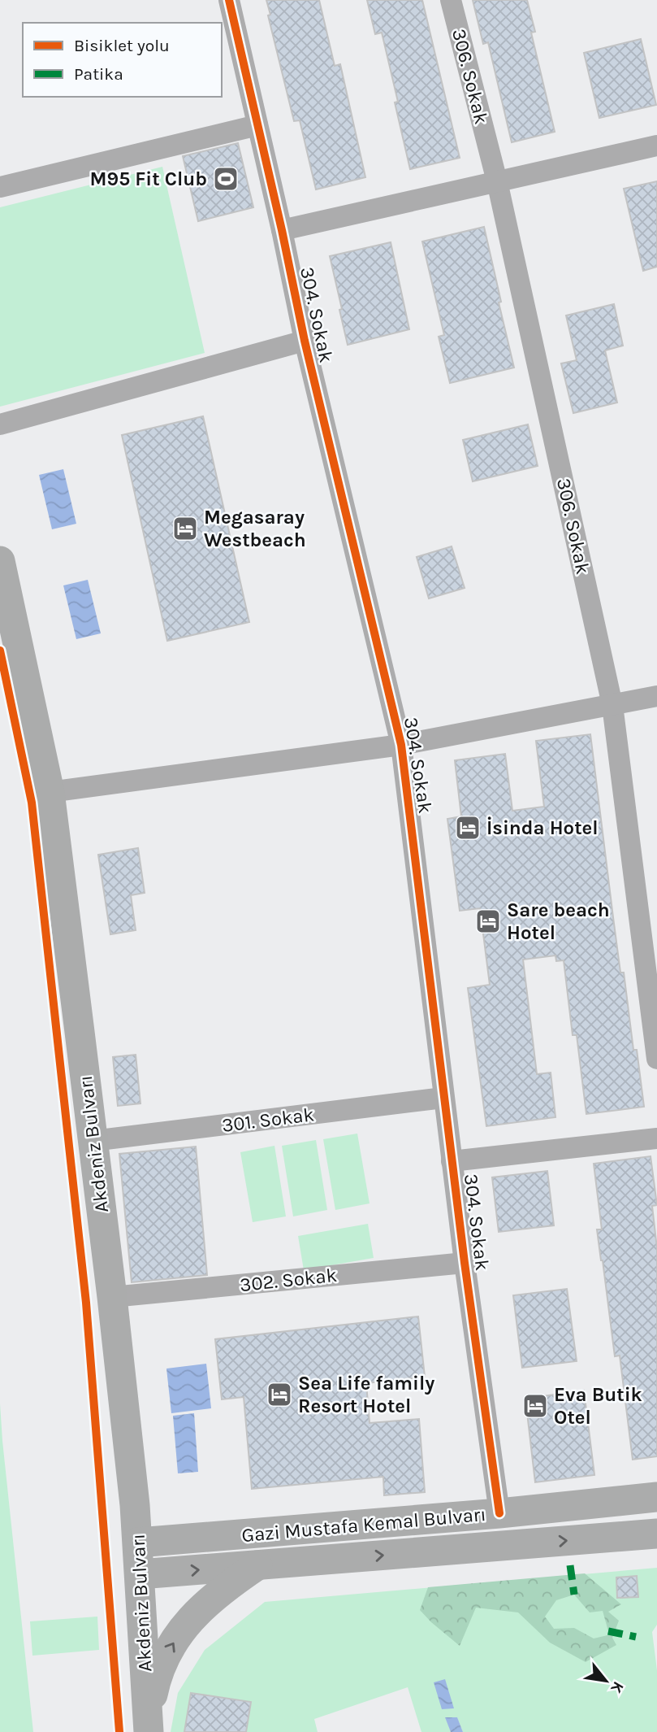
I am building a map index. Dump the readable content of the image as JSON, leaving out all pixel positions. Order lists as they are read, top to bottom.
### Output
{
  "streets": {
    "main road": ["Akdeniz Bulvarı", "Gazi Mustafa Kemal Bulvarı"],
    "street": [
      "306. Sokak",
      "304. Sokak",
      "301. Sokak",
      "302. Sokak"
    ]
  },
  "crossings": [
    ["304. Sokak", "301. Sokak"],
    ["304. Sokak", "302. Sokak"],
    ["304. Sokak", "Gazi Mustafa Kemal Bulvarı"],
    ["301. Sokak", "Akdeniz Bulvarı"],
    ["Akdeniz Bulvarı", "302. Sokak"],
    ["Akdeniz Bulvarı", "Gazi Mustafa Kemal Bulvarı"]
  ],
  "places": {
    "sports": ["M95 Fit Club"],
    "hotel": [
      "Megasaray Westbeach",
      "İsinda Hotel",
      "Sare beach Hotel",
      "Sea Life family Resort Hotel",
      "Eva Butik Otel"
    ]
  },
  "legend": ["Bisiklet yolu", "Patika"],
  "north": "bottom right"
}
